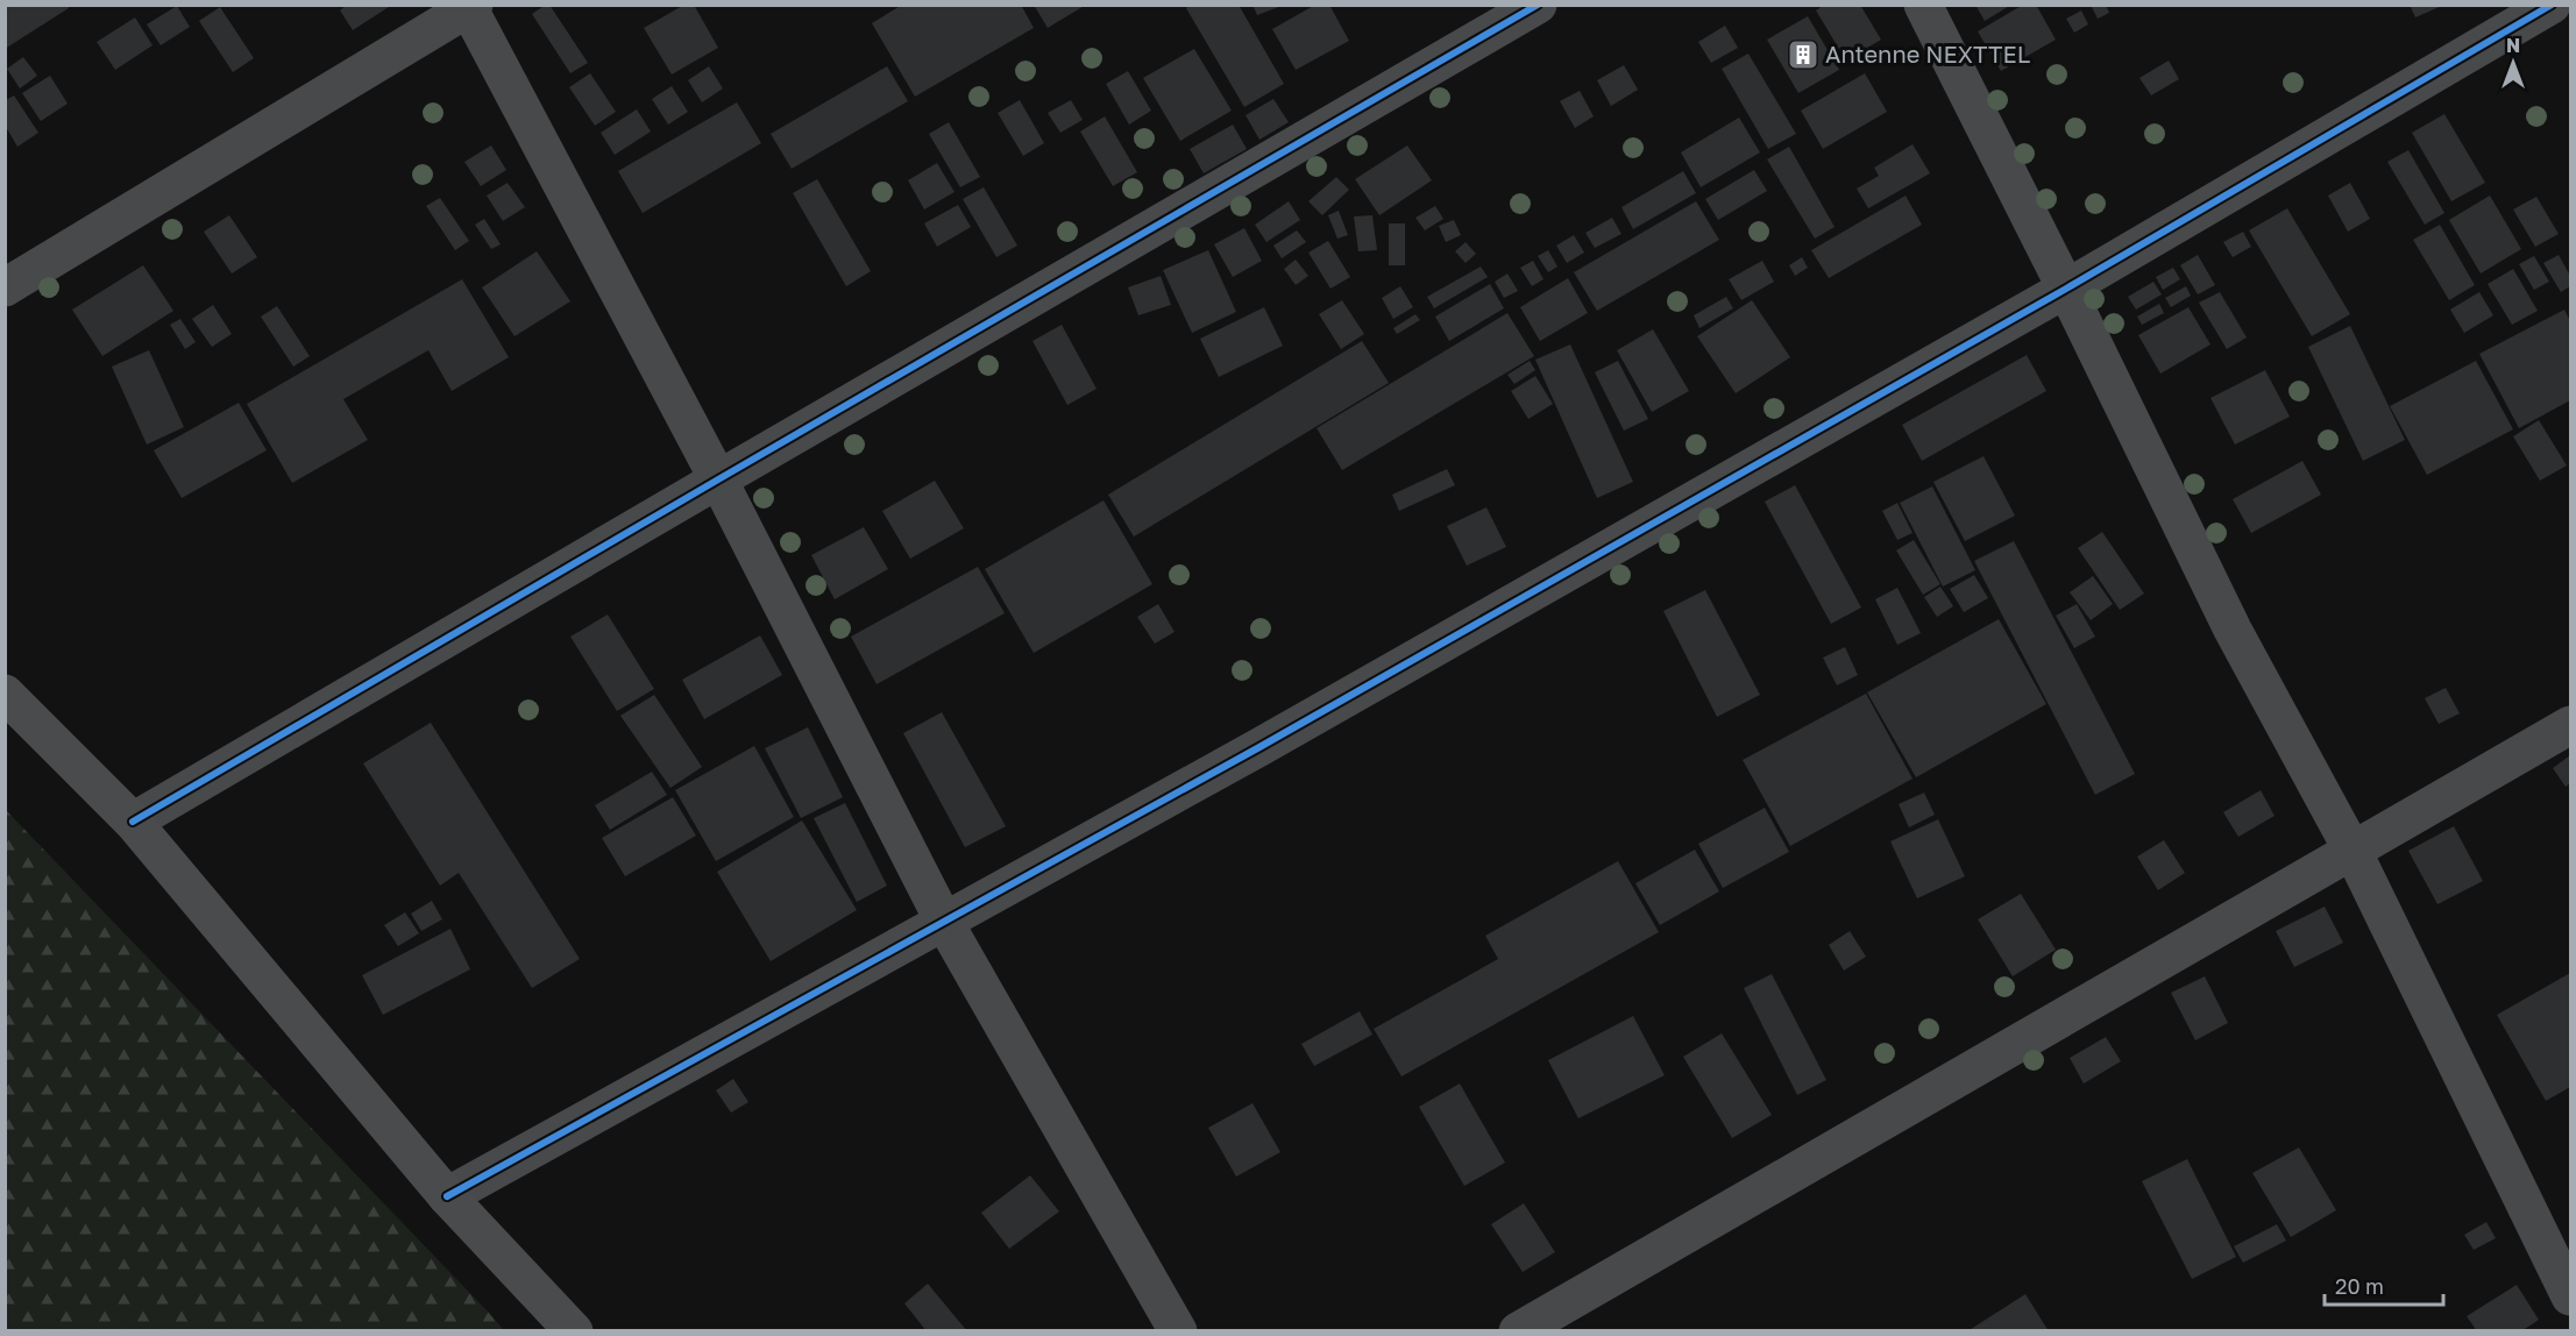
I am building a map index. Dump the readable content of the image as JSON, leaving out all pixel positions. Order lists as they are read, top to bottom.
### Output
{
  "places": {
    "building": ["Antenne NEXTTEL"]
  },
  "scale_bar": "20 m",
  "north": "top"
}
